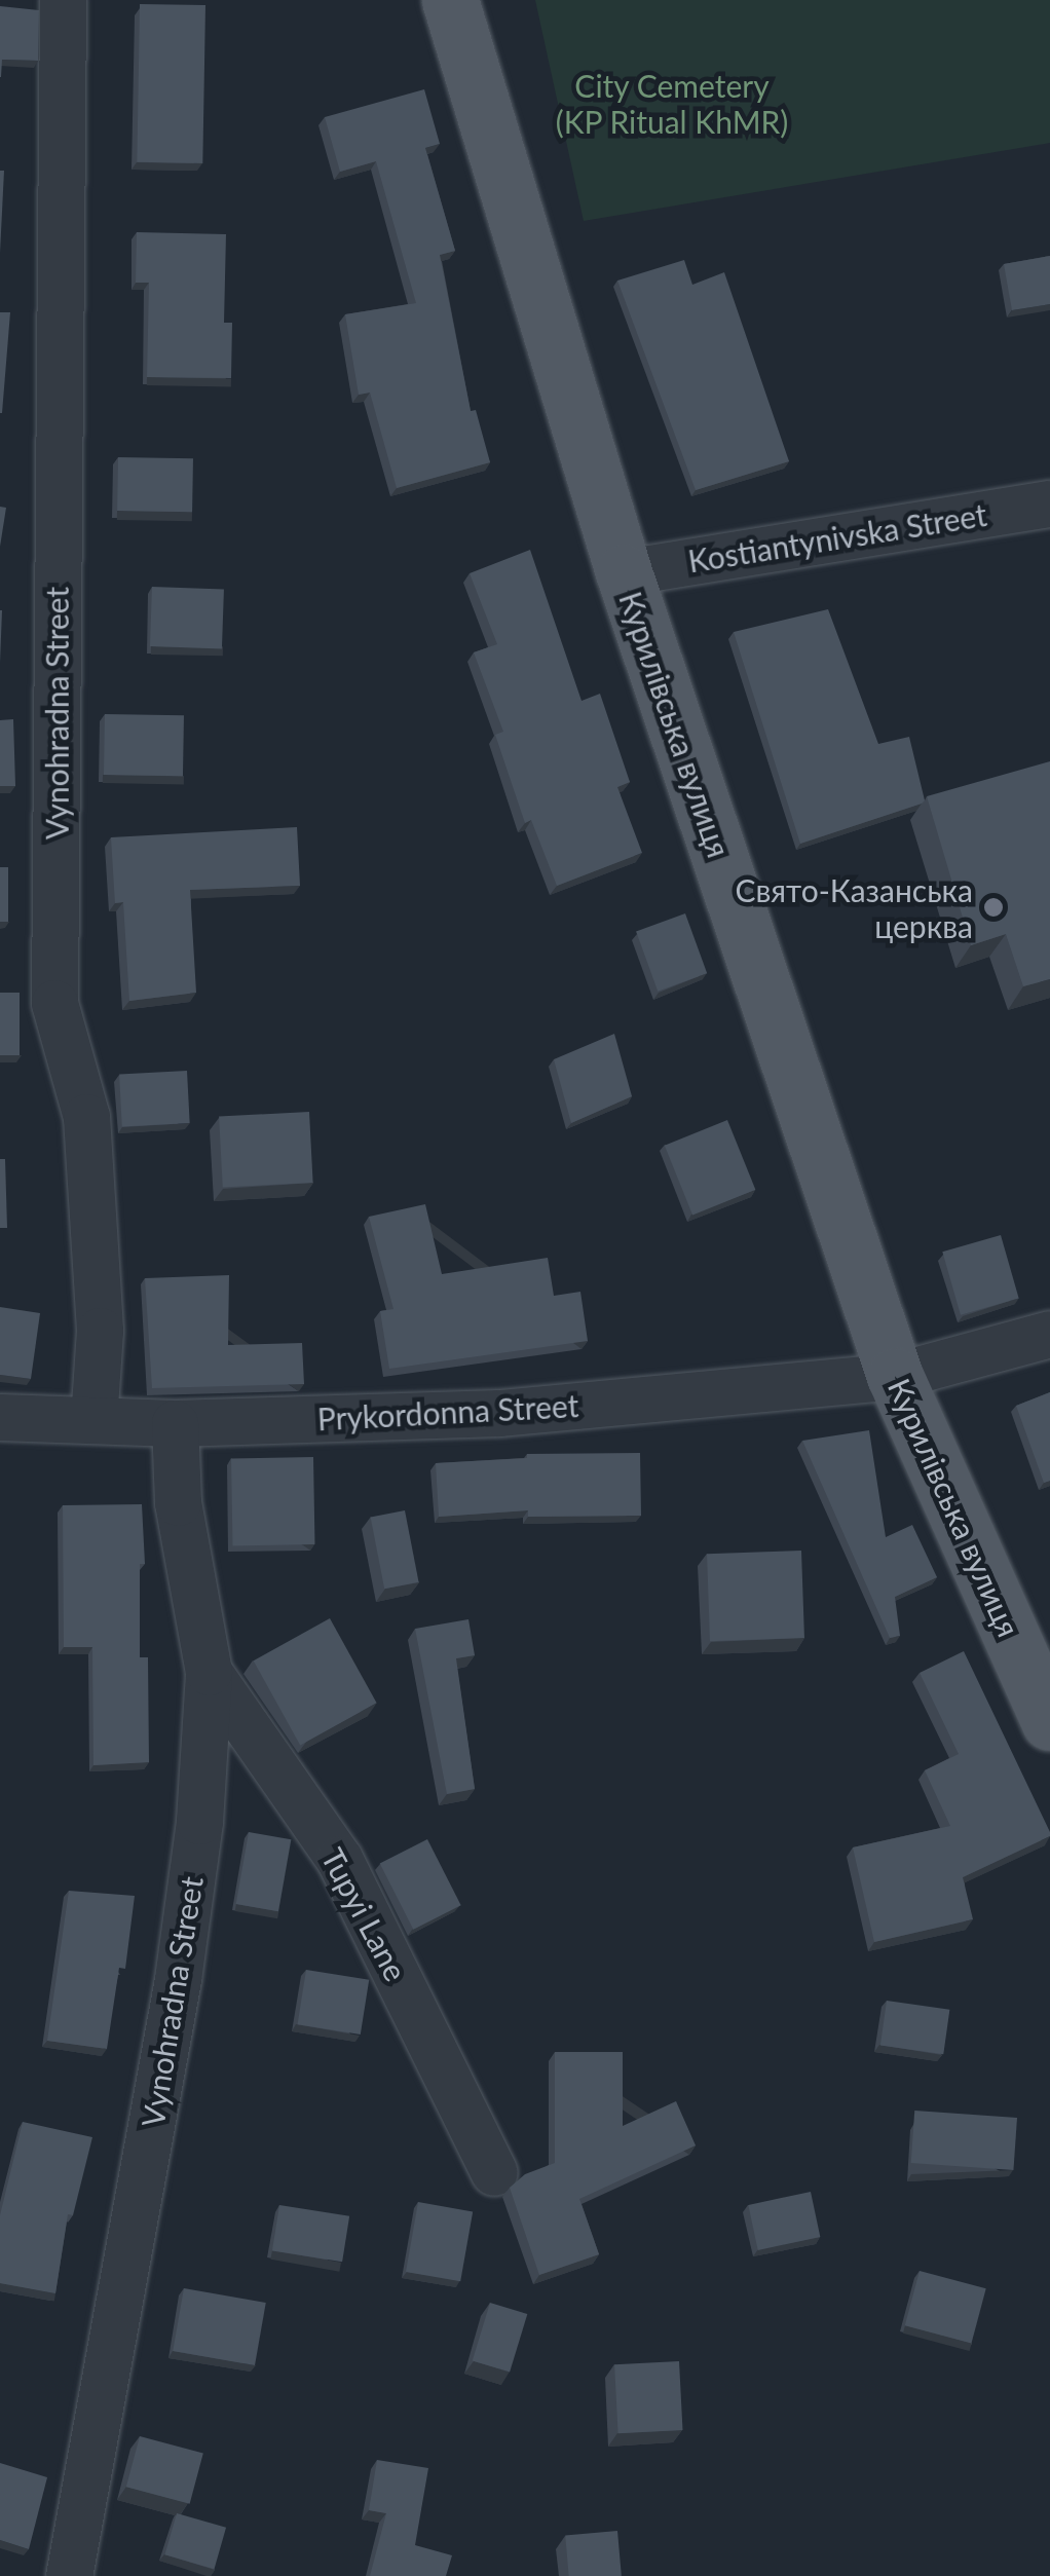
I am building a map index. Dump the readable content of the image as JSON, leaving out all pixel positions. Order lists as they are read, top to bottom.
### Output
{
  "streets": {
    "main road": ["Курилівська вулиця"],
    "street": [
      "Kostiantynivska Street",
      "Vynohradna Street",
      "Prykordonna Street",
      "Tupyi Lane"
    ]
  },
  "crossings": [
    ["Kostiantynivska Street", "Курилівська вулиця"],
    ["Vynohradna Street", "Prykordonna Street"],
    ["Vynohradna Street", "Tupyi Lane"],
    ["Курилівська вулиця", "Prykordonna Street"]
  ],
  "parks": ["City Cemetery (KP Ritual KhMR)"],
  "places": ["Свято-Казанська церква"]
}
